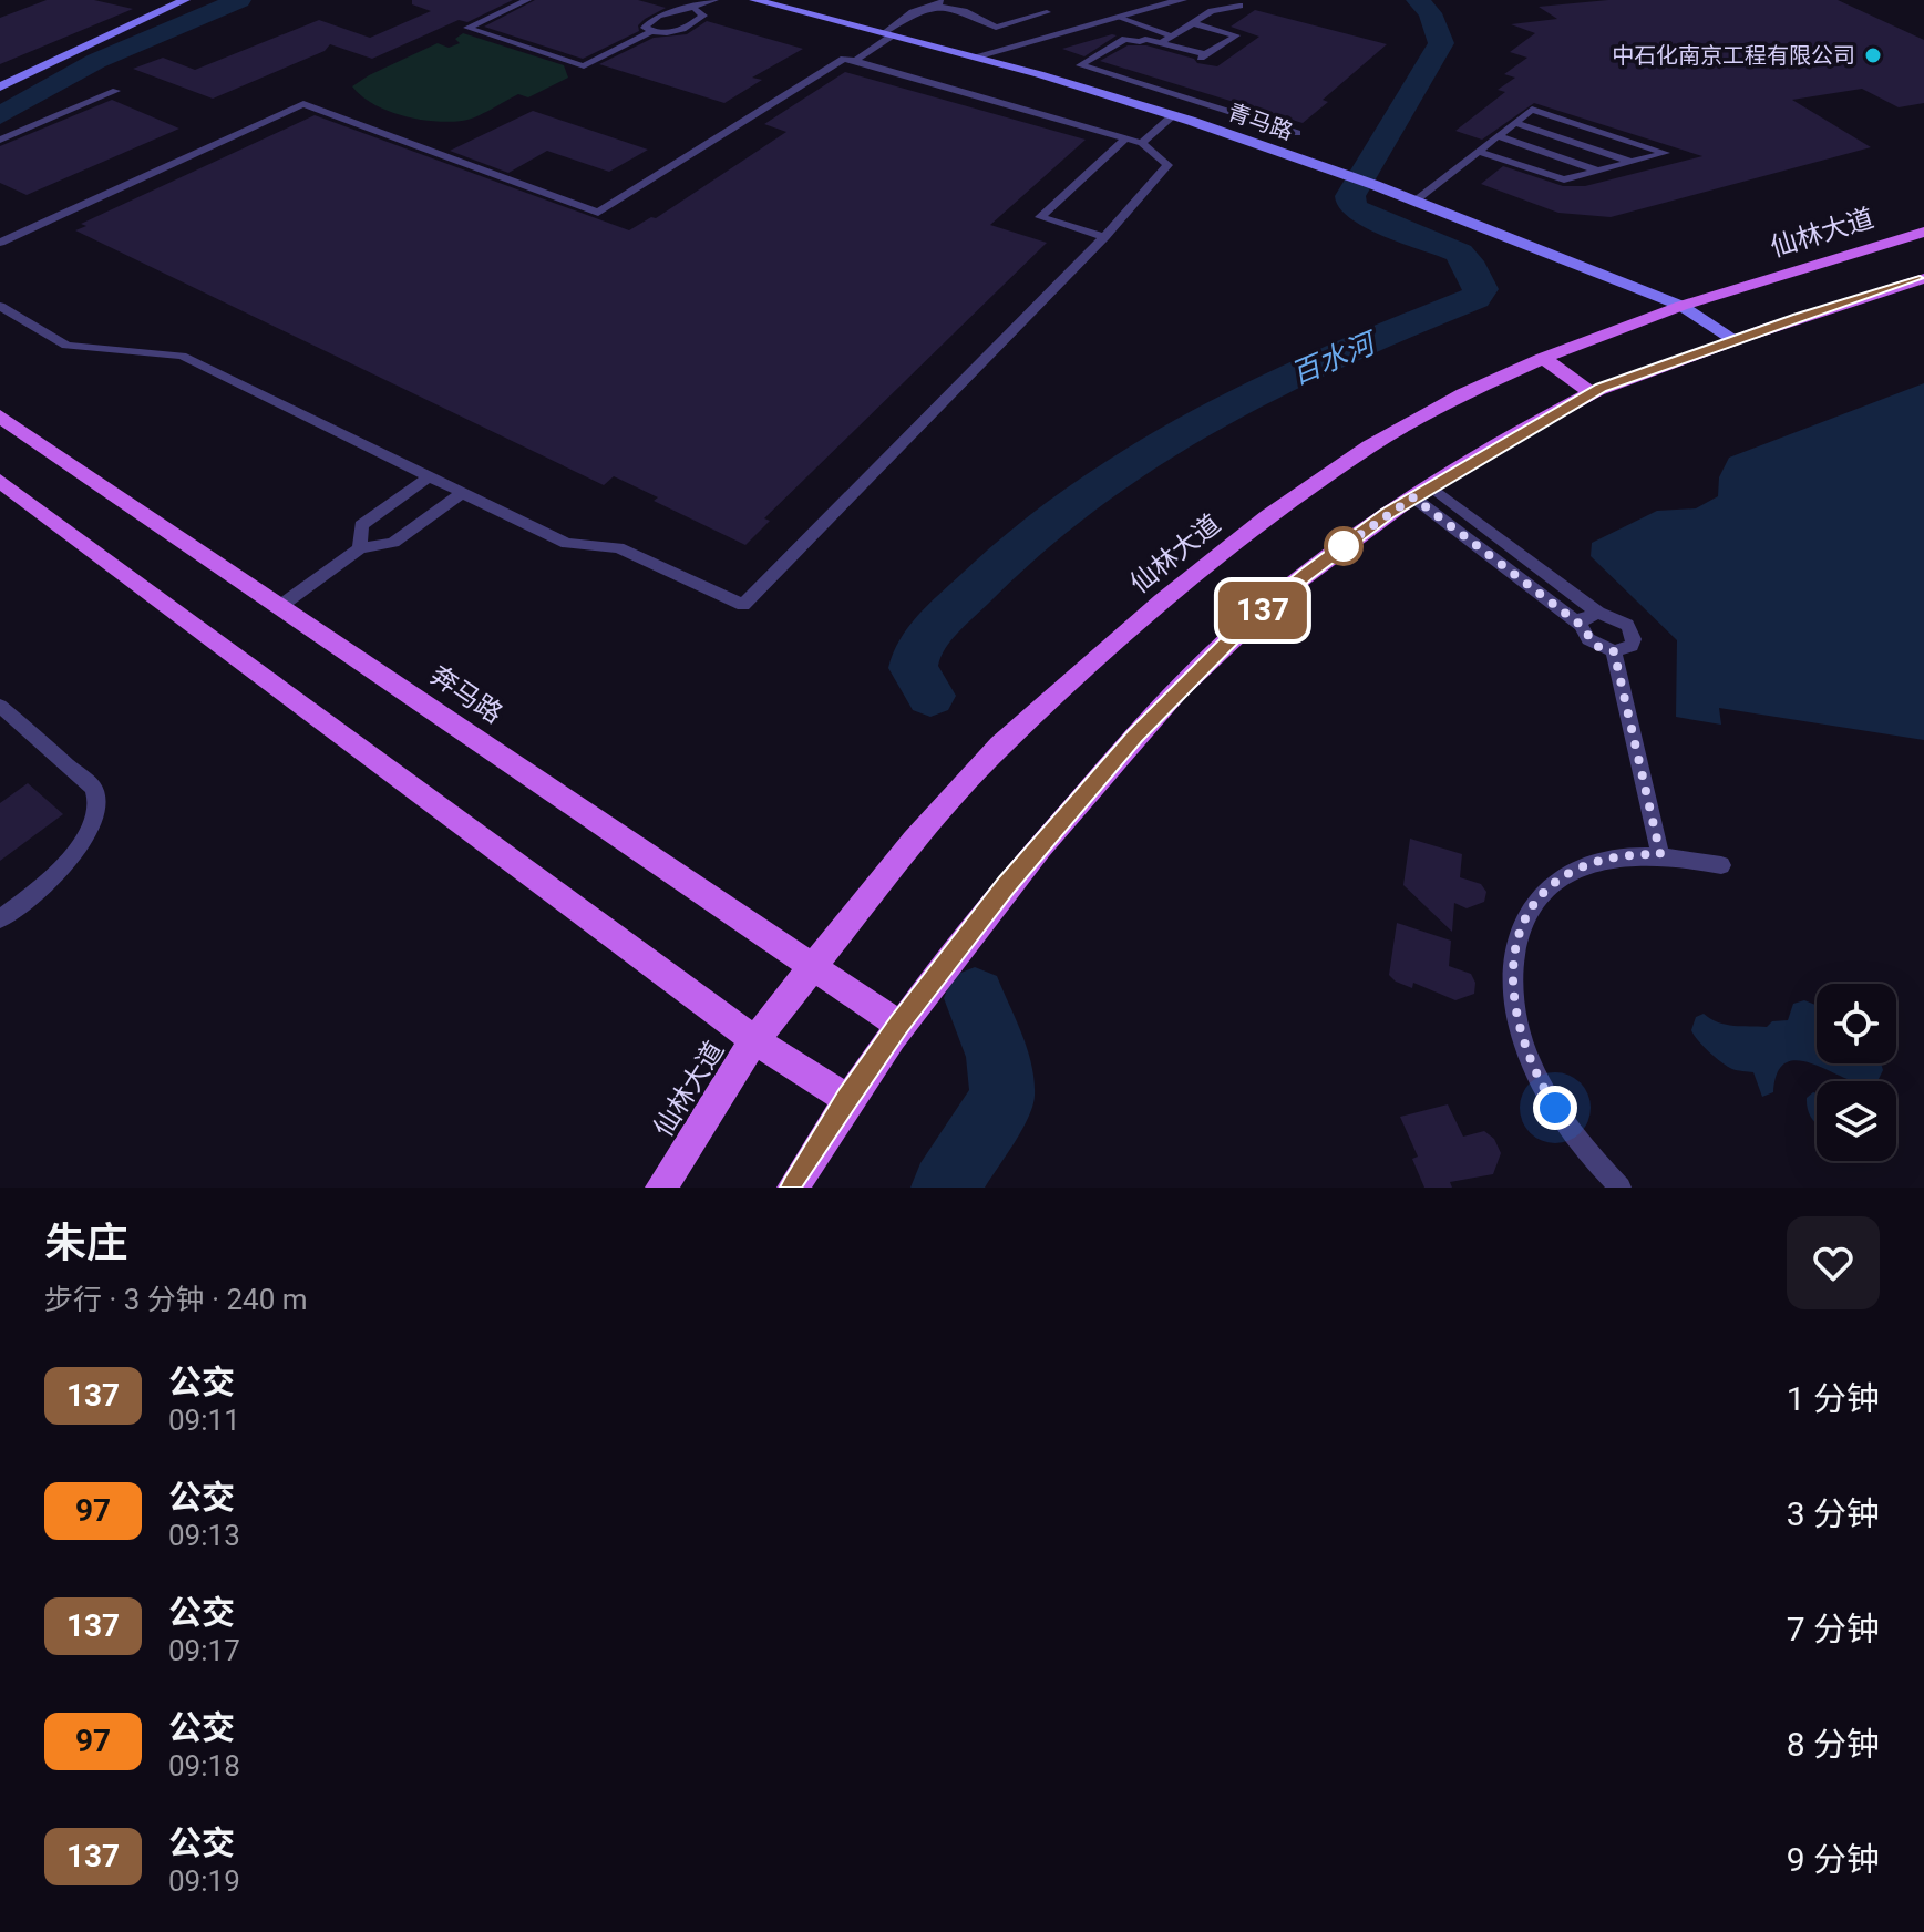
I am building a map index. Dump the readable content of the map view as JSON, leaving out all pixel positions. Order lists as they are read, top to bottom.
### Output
{
  "streets": {
    "main road": ["仙林大道", "奔马路"],
    "street": ["青马路"]
  },
  "crossings": [
    ["青马路", "仙林大道"],
    ["仙林大道", "奔马路"]
  ],
  "water": ["百水河"],
  "places": ["中石化南京工程有限公司"],
  "lines": ["bus line 137"],
  "page": {
    "on_map": "137",
    "heading": ["朱庄", "步行 · 3 分钟 · 240 m"],
    "list": [
      {
        "mark": "137",
        "name": "公交",
        "note": "09:11",
        "value": "1 分钟"
      },
      {
        "mark": "97",
        "name": "公交",
        "note": "09:13",
        "value": "3 分钟"
      },
      {
        "mark": "137",
        "name": "公交",
        "note": "09:17",
        "value": "7 分钟"
      },
      {
        "mark": "97",
        "name": "公交",
        "note": "09:18",
        "value": "8 分钟"
      },
      {
        "mark": "137",
        "name": "公交",
        "note": "09:19",
        "value": "9 分钟"
      }
    ]
  }
}
